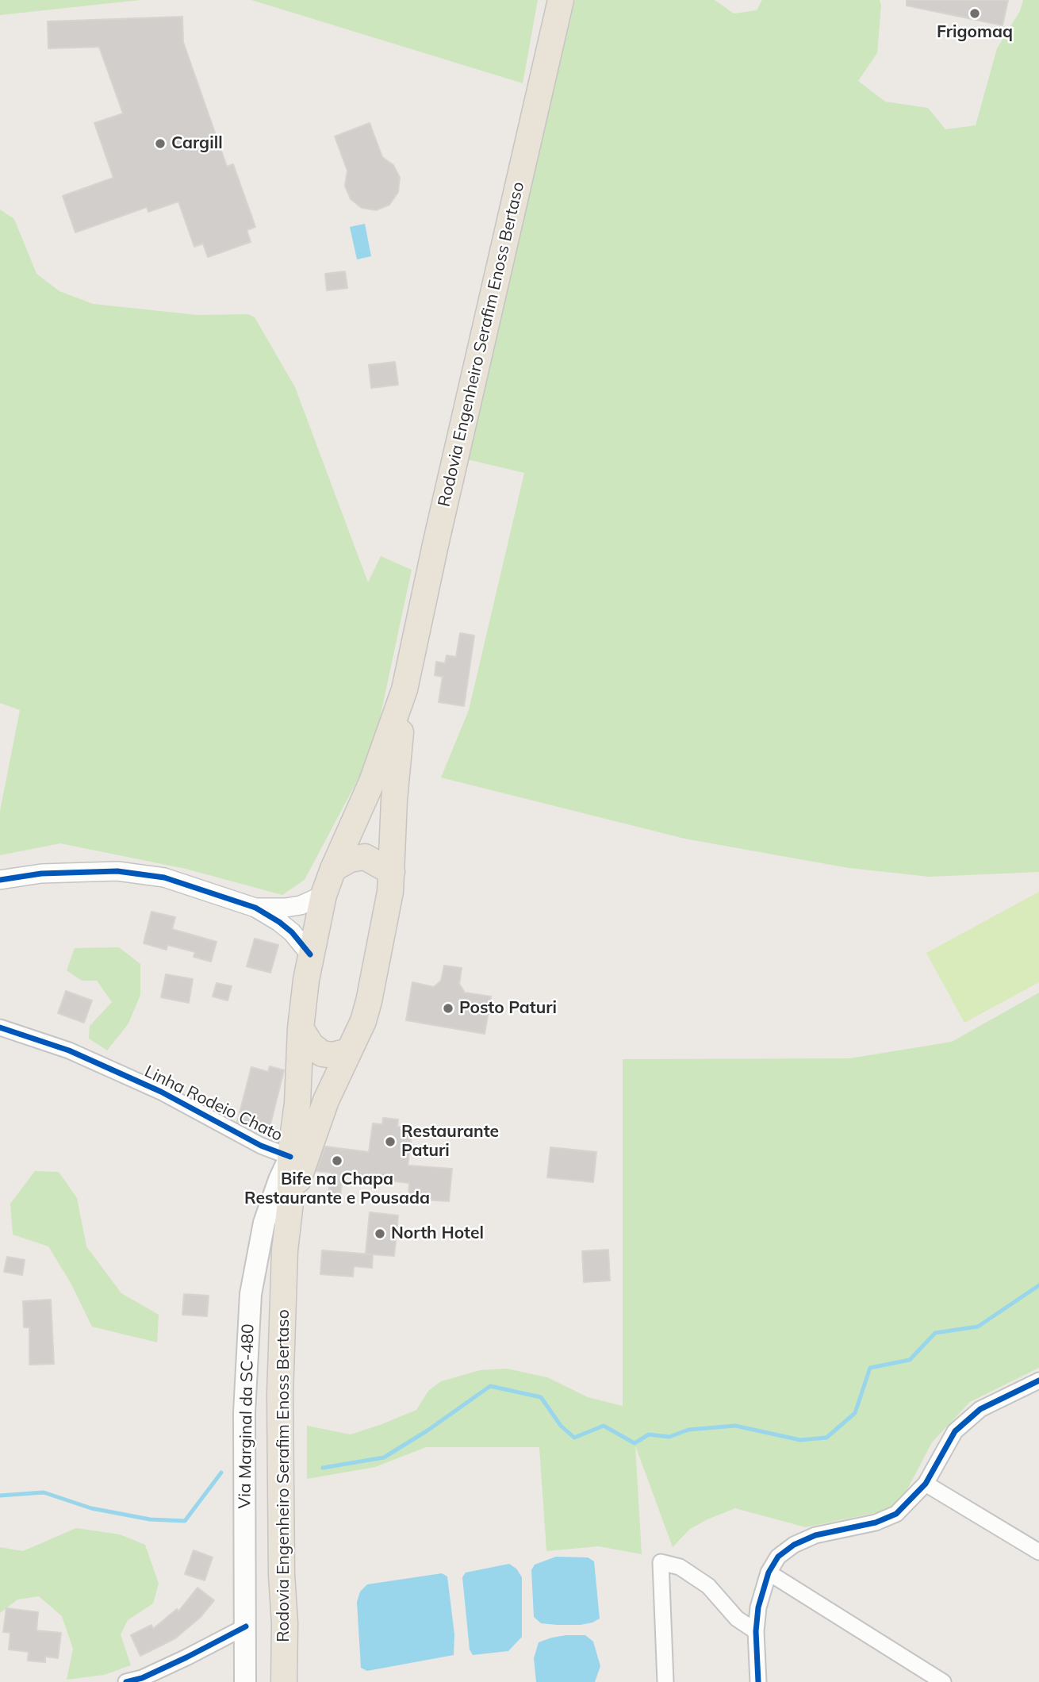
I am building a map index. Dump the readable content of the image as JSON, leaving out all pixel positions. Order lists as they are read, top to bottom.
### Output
{
  "streets": {
    "highway": ["Rodovia Engenheiro Serafim Enoss Bertaso"],
    "main road": ["Via Marginal da SC-480"],
    "street": ["Linha Rodeio Chato"]
  },
  "crossings": [
    ["Rodovia Engenheiro Serafim Enoss Bertaso", "Linha Rodeio Chato"],
    ["Rodovia Engenheiro Serafim Enoss Bertaso", "Via Marginal da SC-480"],
    ["Linha Rodeio Chato", "Via Marginal da SC-480"]
  ],
  "places": [
    "Frigomaq",
    "Cargill",
    "Posto Paturi",
    "Restaurante Paturi",
    "Bife na Chapa Restaurante e Pousada",
    "North Hotel"
  ]
}
